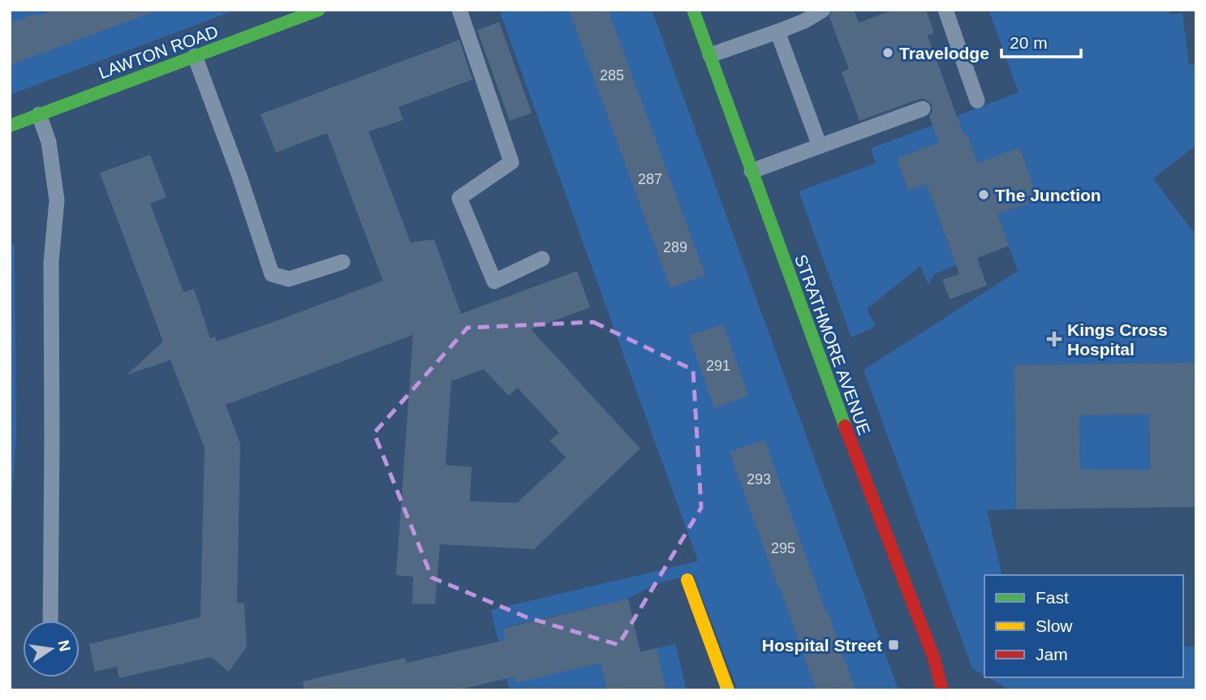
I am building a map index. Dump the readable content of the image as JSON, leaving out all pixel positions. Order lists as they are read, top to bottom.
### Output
{
  "streets": {
    "street": ["LAWTON ROAD", "STRATHMORE AVENUE"]
  },
  "places": {
    "other": ["Travelodge", "The Junction"],
    "health": ["Kings Cross Hospital"],
    "transit": ["Hospital Street"]
  },
  "house_numbers": [
    "285",
    "287",
    "289",
    "291",
    "293",
    "295"
  ],
  "legend": ["Fast", "Slow", "Jam"],
  "scale_bar": "20 m",
  "north": "right"
}
